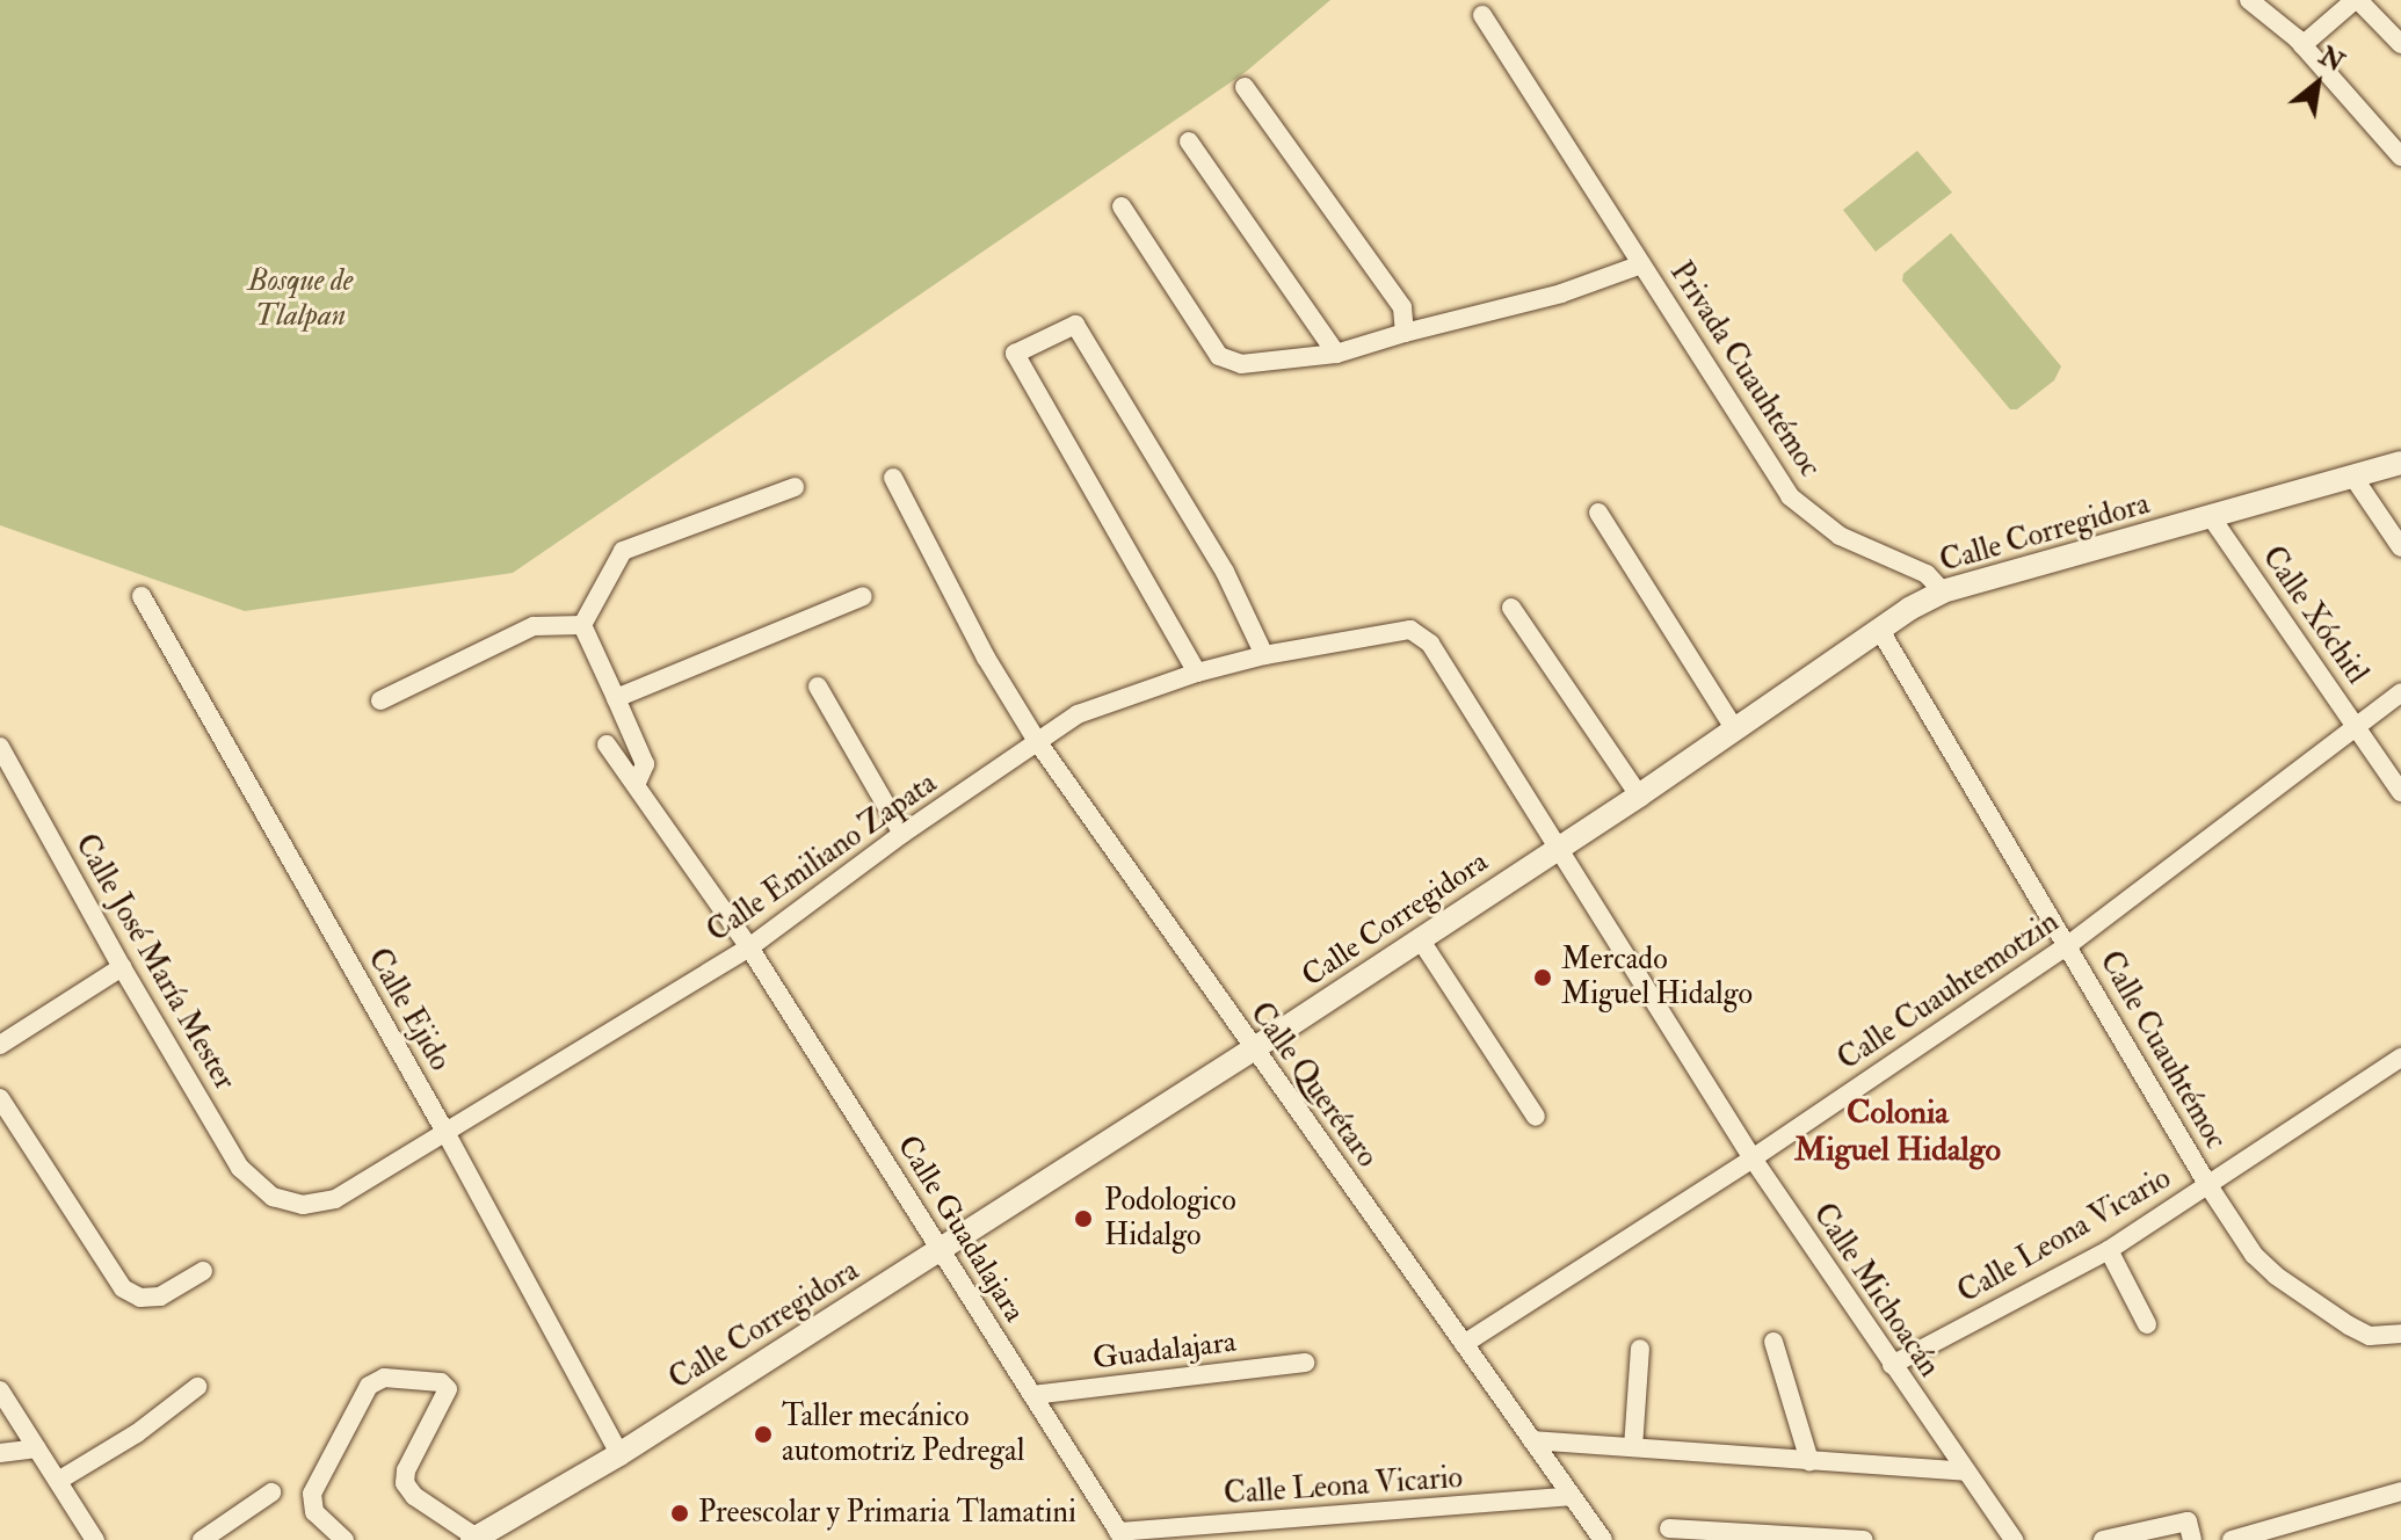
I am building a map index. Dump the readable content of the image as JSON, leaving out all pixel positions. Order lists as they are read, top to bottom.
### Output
{
  "streets": {
    "street": [
      "Privada Cuauhtémoc",
      "Calle Corregidora",
      "Calle Xóchitl",
      "Calle Emiliano Zapata",
      "Calle José María Mester",
      "Calle Cuauhtemotzin",
      "Calle Ejido",
      "Calle Cuauhtémoc",
      "Calle Querétaro",
      "Calle Guadalajara",
      "Calle Leona Vicario",
      "Calle Michoacán",
      "Guadalajara"
    ]
  },
  "crossings": [
    ["Privada Cuauhtémoc", "Calle Corregidora"],
    ["Calle Corregidora", "Calle Xóchitl"],
    ["Calle Corregidora", "Calle Ejido"],
    ["Calle Corregidora", "Calle Cuauhtémoc"],
    ["Calle Corregidora", "Calle Querétaro"],
    ["Calle Corregidora", "Calle Guadalajara"],
    ["Calle Corregidora", "Calle Michoacán"],
    ["Calle Xóchitl", "Calle Cuauhtemotzin"],
    ["Calle Emiliano Zapata", "Calle José María Mester"],
    ["Calle Emiliano Zapata", "Calle Ejido"],
    ["Calle Emiliano Zapata", "Calle Querétaro"],
    ["Calle Emiliano Zapata", "Calle Guadalajara"],
    ["Calle Emiliano Zapata", "Calle Michoacán"],
    ["Calle Cuauhtemotzin", "Calle Cuauhtémoc"],
    ["Calle Cuauhtemotzin", "Calle Querétaro"],
    ["Calle Cuauhtemotzin", "Calle Michoacán"],
    ["Calle Cuauhtémoc", "Calle Leona Vicario"],
    ["Calle Querétaro", "Calle Leona Vicario"],
    ["Calle Guadalajara", "Calle Leona Vicario"],
    ["Calle Guadalajara", "Guadalajara"],
    ["Calle Leona Vicario", "Calle Michoacán"]
  ],
  "districts": ["Colonia Miguel Hidalgo"],
  "parks": ["Bosque de Tlalpan"],
  "places": [
    "Mercado Miguel Hidalgo",
    "Podologico Hidalgo",
    "Taller mecánico automotriz Pedregal",
    "Preescolar y Primaria Tlamatini"
  ],
  "north": "top right"
}
